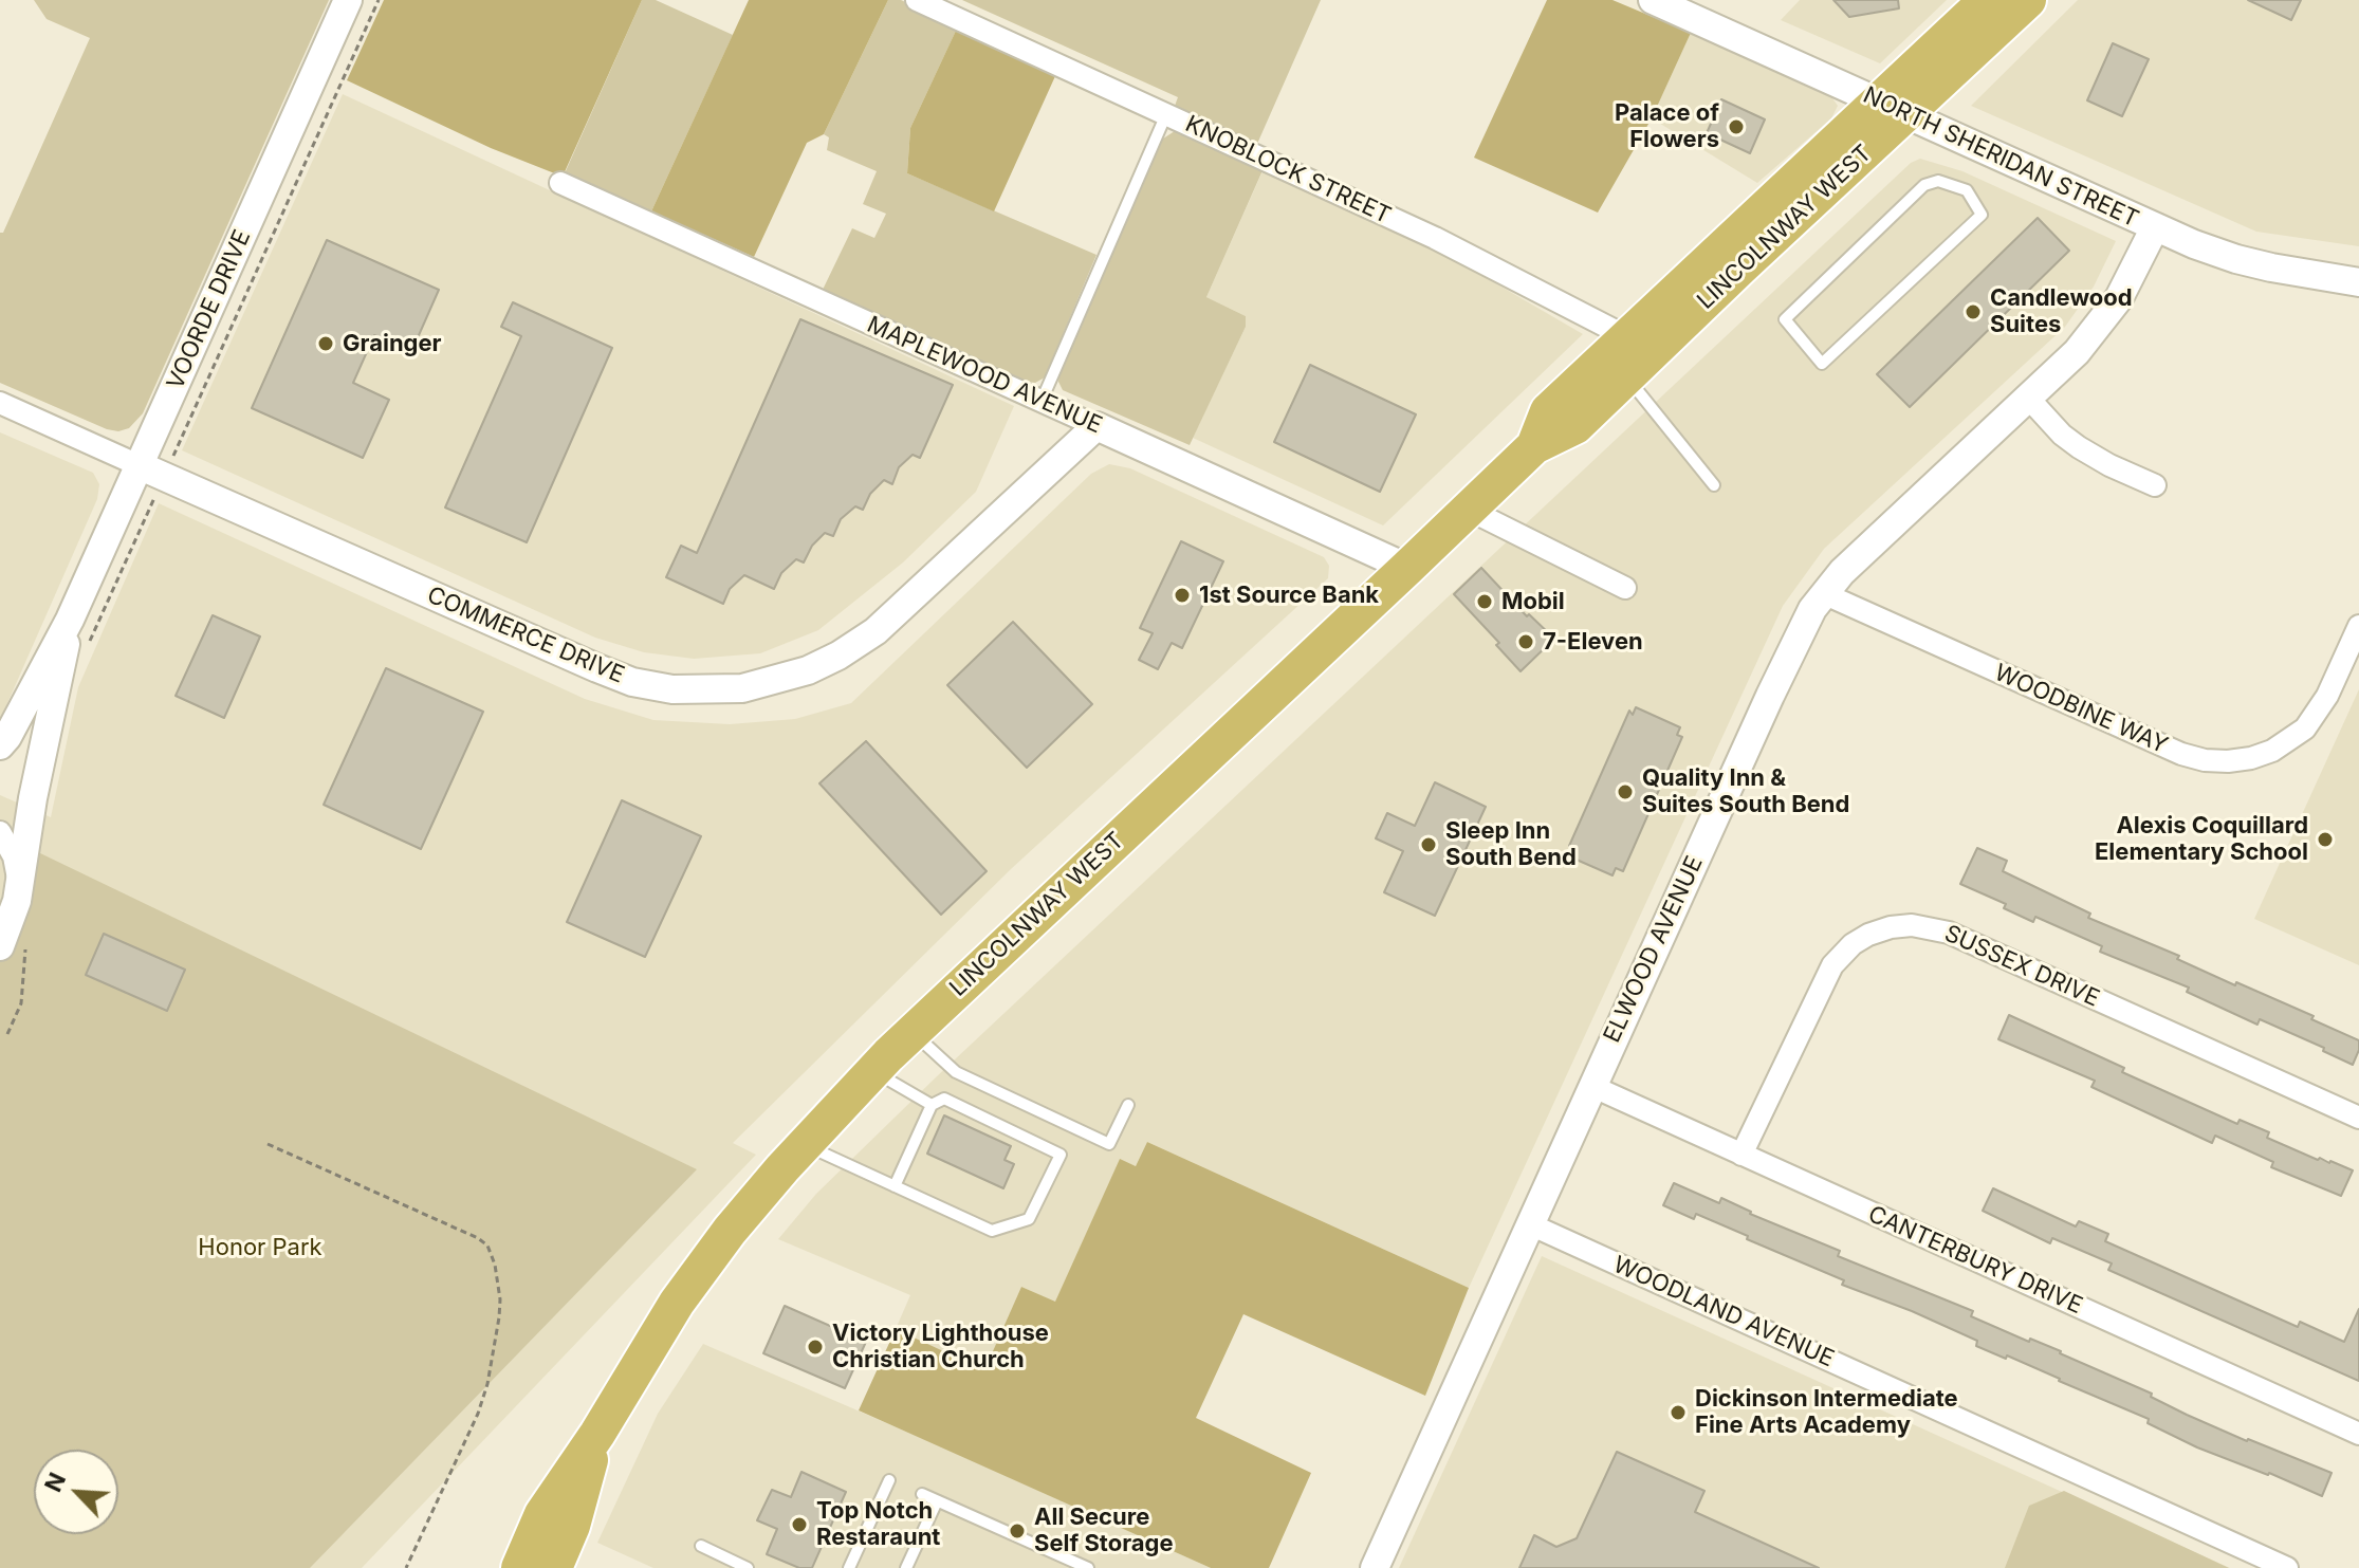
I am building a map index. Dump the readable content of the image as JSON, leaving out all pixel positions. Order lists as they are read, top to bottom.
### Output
{
  "streets": {
    "main road": ["LINCOLNWAY WEST"],
    "street": [
      "NORTH SHERIDAN STREET",
      "KNOBLOCK STREET",
      "VOORDE DRIVE",
      "MAPLEWOOD AVENUE",
      "COMMERCE DRIVE",
      "WOODBINE WAY",
      "ELWOOD AVENUE",
      "SUSSEX DRIVE",
      "CANTERBURY DRIVE",
      "WOODLAND AVENUE"
    ]
  },
  "crossings": [
    ["NORTH SHERIDAN STREET", "LINCOLNWAY WEST"],
    ["NORTH SHERIDAN STREET", "ELWOOD AVENUE"],
    ["KNOBLOCK STREET", "LINCOLNWAY WEST"],
    ["LINCOLNWAY WEST", "MAPLEWOOD AVENUE"],
    ["VOORDE DRIVE", "COMMERCE DRIVE"],
    ["MAPLEWOOD AVENUE", "COMMERCE DRIVE"],
    ["WOODBINE WAY", "ELWOOD AVENUE"],
    ["ELWOOD AVENUE", "CANTERBURY DRIVE"],
    ["ELWOOD AVENUE", "WOODLAND AVENUE"],
    ["SUSSEX DRIVE", "CANTERBURY DRIVE"]
  ],
  "parks": ["Honor Park"],
  "places": [
    "Palace of Flowers",
    "Candlewood Suites",
    "Grainger",
    "1st Source Bank",
    "Mobil",
    "7-Eleven",
    "Quality Inn & Suites South Bend",
    "Alexis Coquillard Elementary School",
    "Sleep Inn South Bend",
    "Victory Lighthouse Christian Church",
    "Dickinson Intermediate Fine Arts Academy",
    "Top Notch Restaraunt",
    "All Secure Self Storage"
  ],
  "north": "top left"
}
